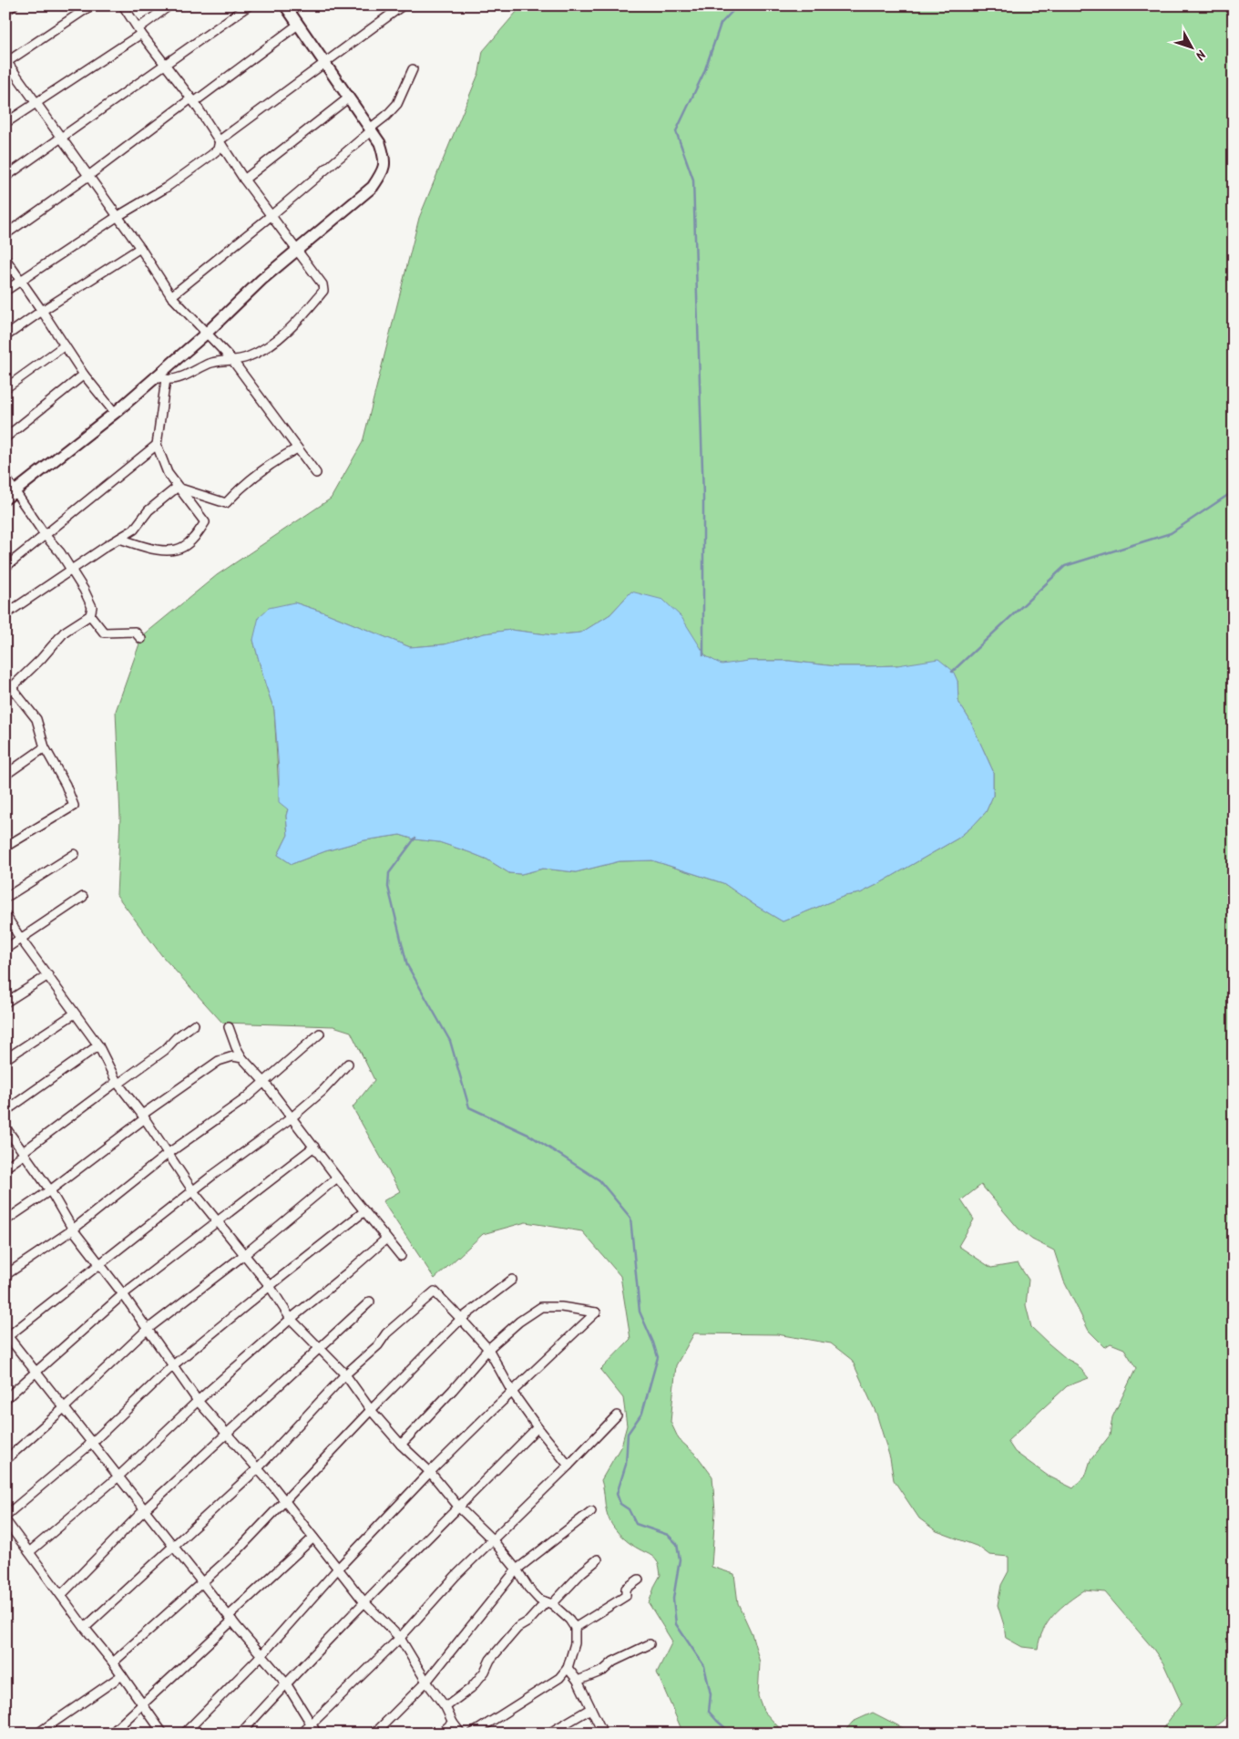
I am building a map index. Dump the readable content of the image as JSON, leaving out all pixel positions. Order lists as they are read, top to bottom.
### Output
{
  "north": "bottom right"
}
